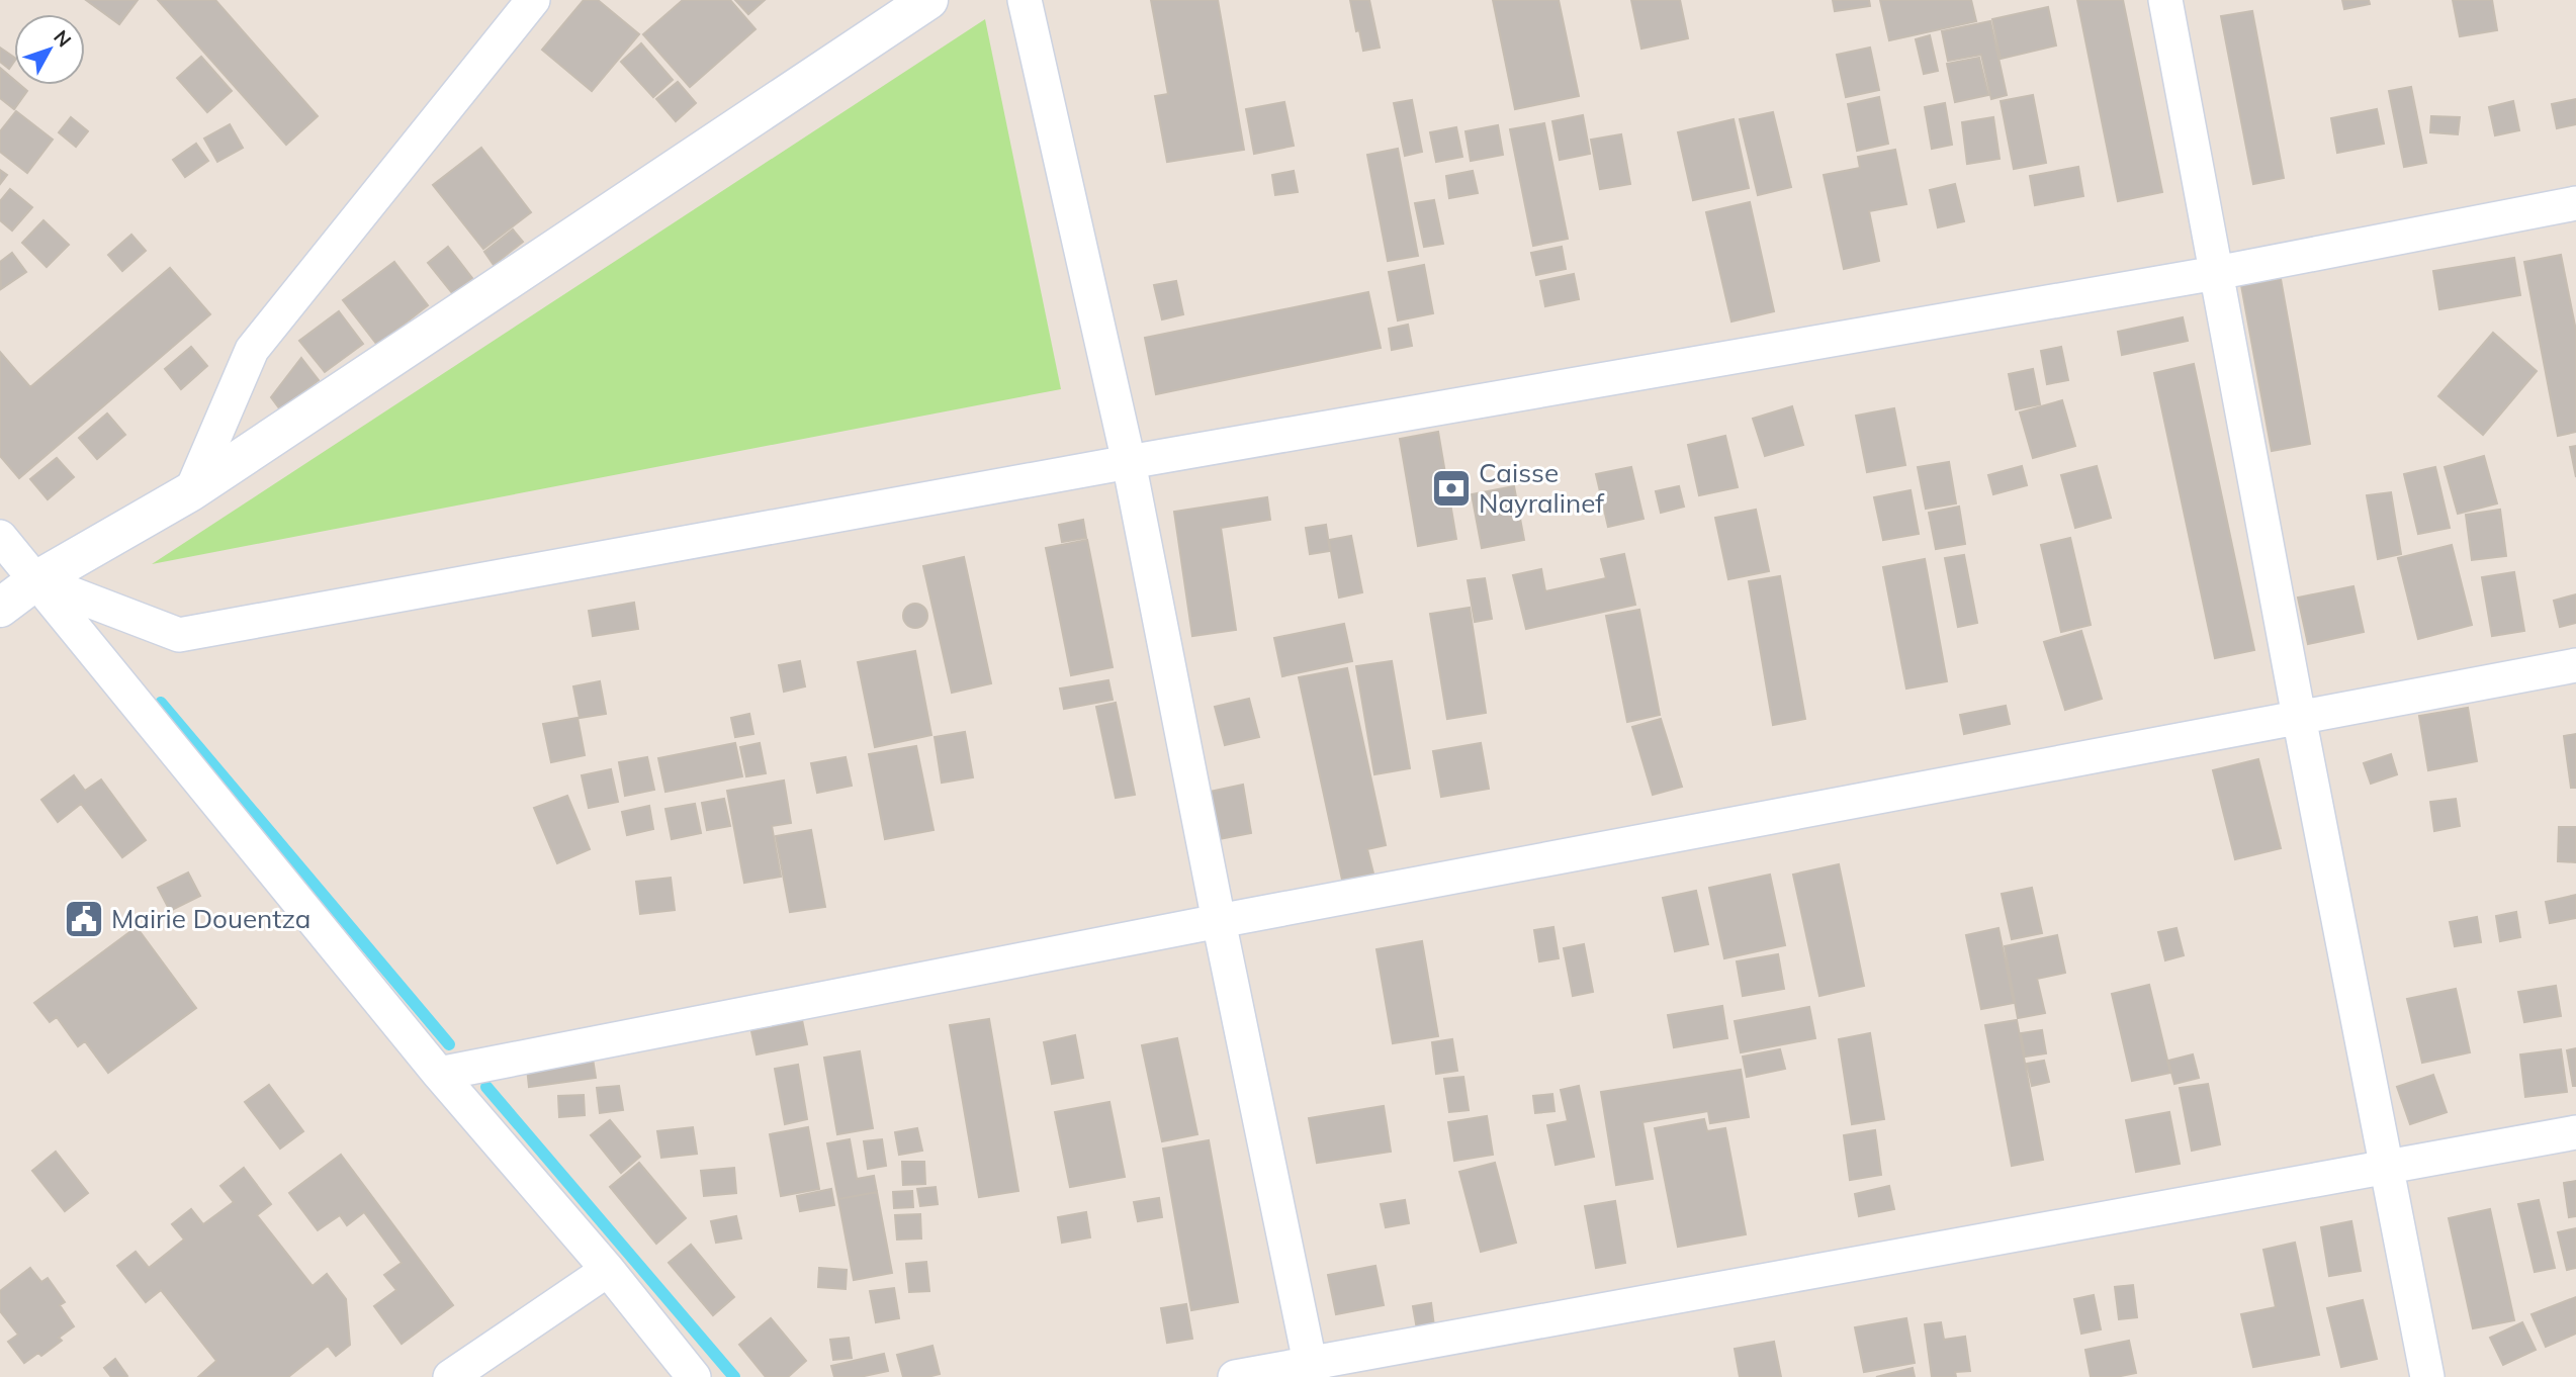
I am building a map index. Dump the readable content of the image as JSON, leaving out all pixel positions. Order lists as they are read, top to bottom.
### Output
{
  "places": {
    "bank": ["Caisse Nayralinef"],
    "public building": ["Mairie Douentza"]
  },
  "north": "top right"
}
